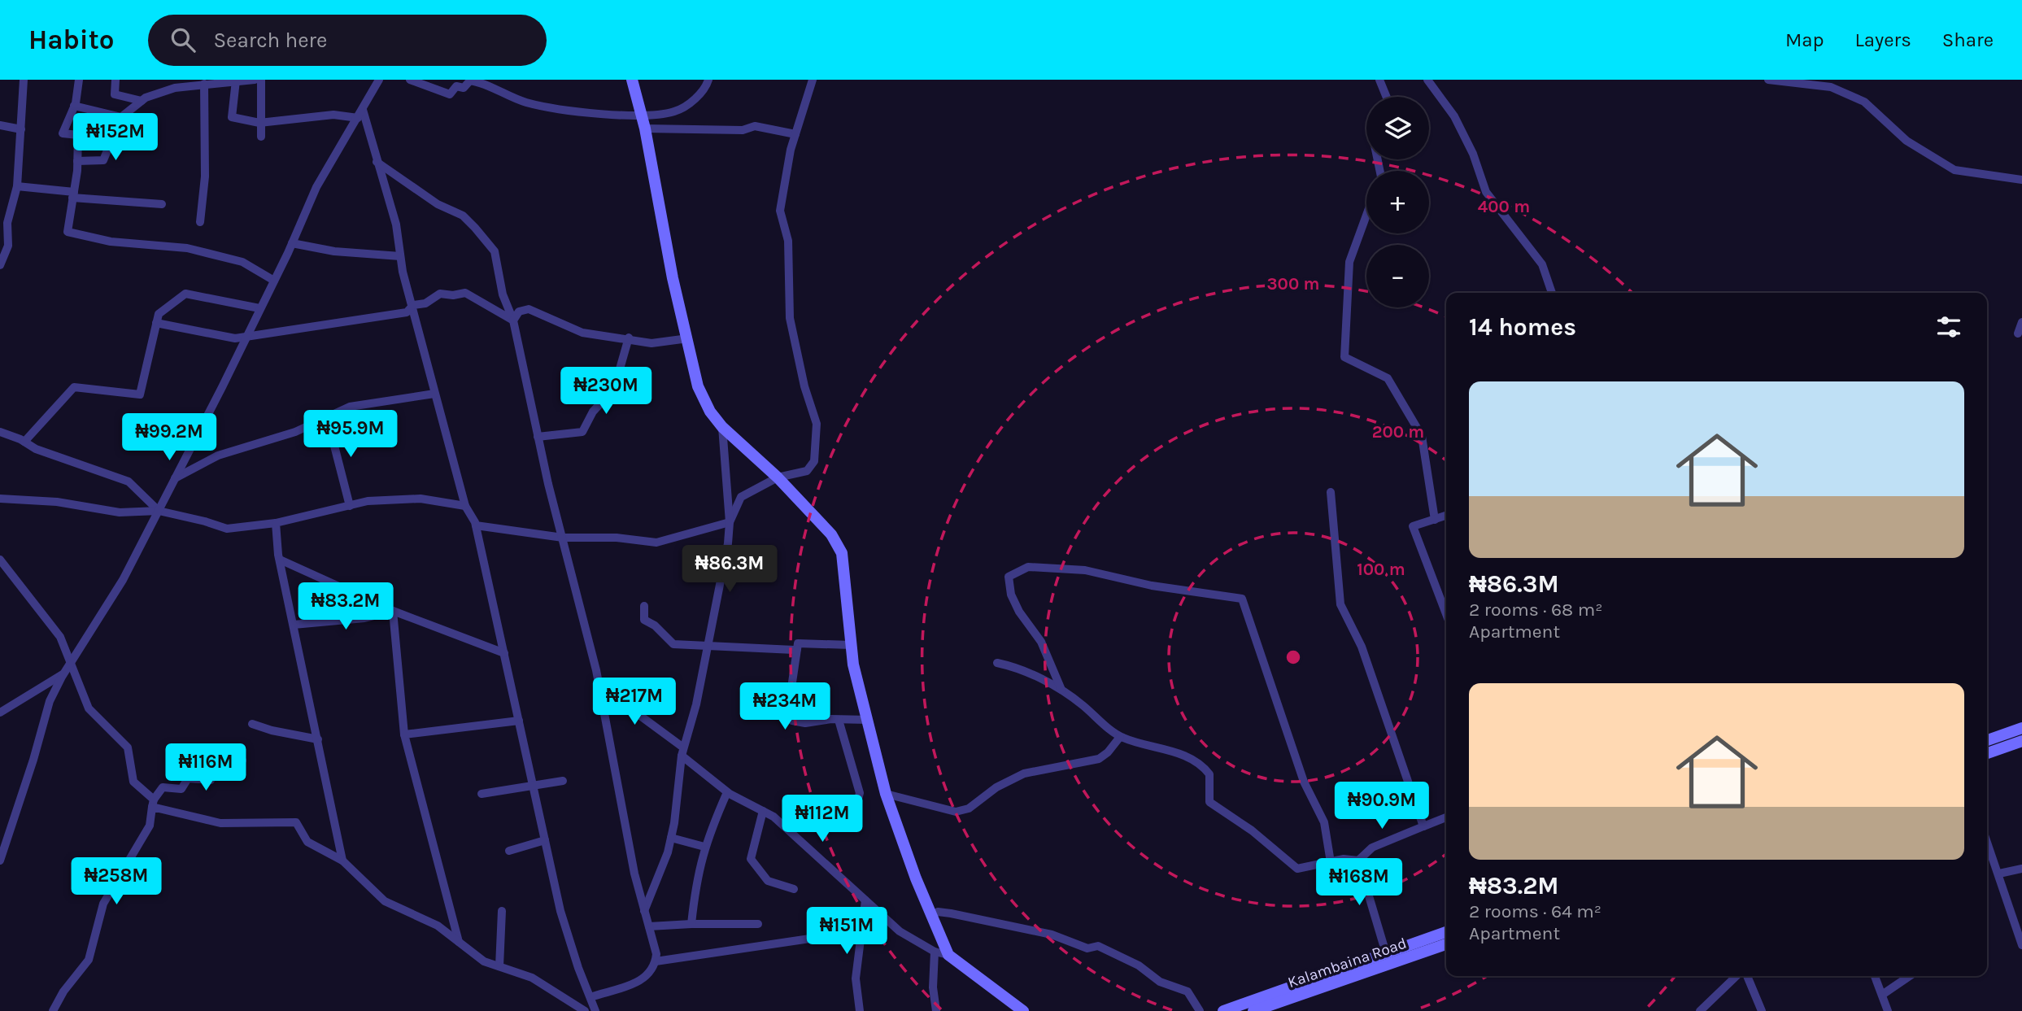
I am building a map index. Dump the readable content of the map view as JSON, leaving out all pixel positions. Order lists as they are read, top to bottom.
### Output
{
  "streets": {
    "street": ["Kalambaina Road"]
  },
  "page": {
    "header": "Habito",
    "search": "Search here",
    "nav": ["Map", "Layers", "Share"],
    "map_buttons": ["+", "−"],
    "price": [
      "₦152M",
      "₦230M",
      "₦95.9M",
      "₦99.2M",
      "₦86.3M",
      "₦83.2M",
      "₦217M",
      "₦234M",
      "₦116M",
      "₦90.9M",
      "₦112M",
      "₦258M",
      "₦168M",
      "₦151M"
    ],
    "heading": "14 homes",
    "list": [
      {
        "name": "₦86.3M",
        "note": "2 rooms · 68 m² · Apartment"
      },
      {
        "name": "₦83.2M",
        "note": "2 rooms · 64 m² · Apartment"
      }
    ]
  },
  "rings": [
    "400 m",
    "300 m",
    "200 m",
    "100 m"
  ]
}
